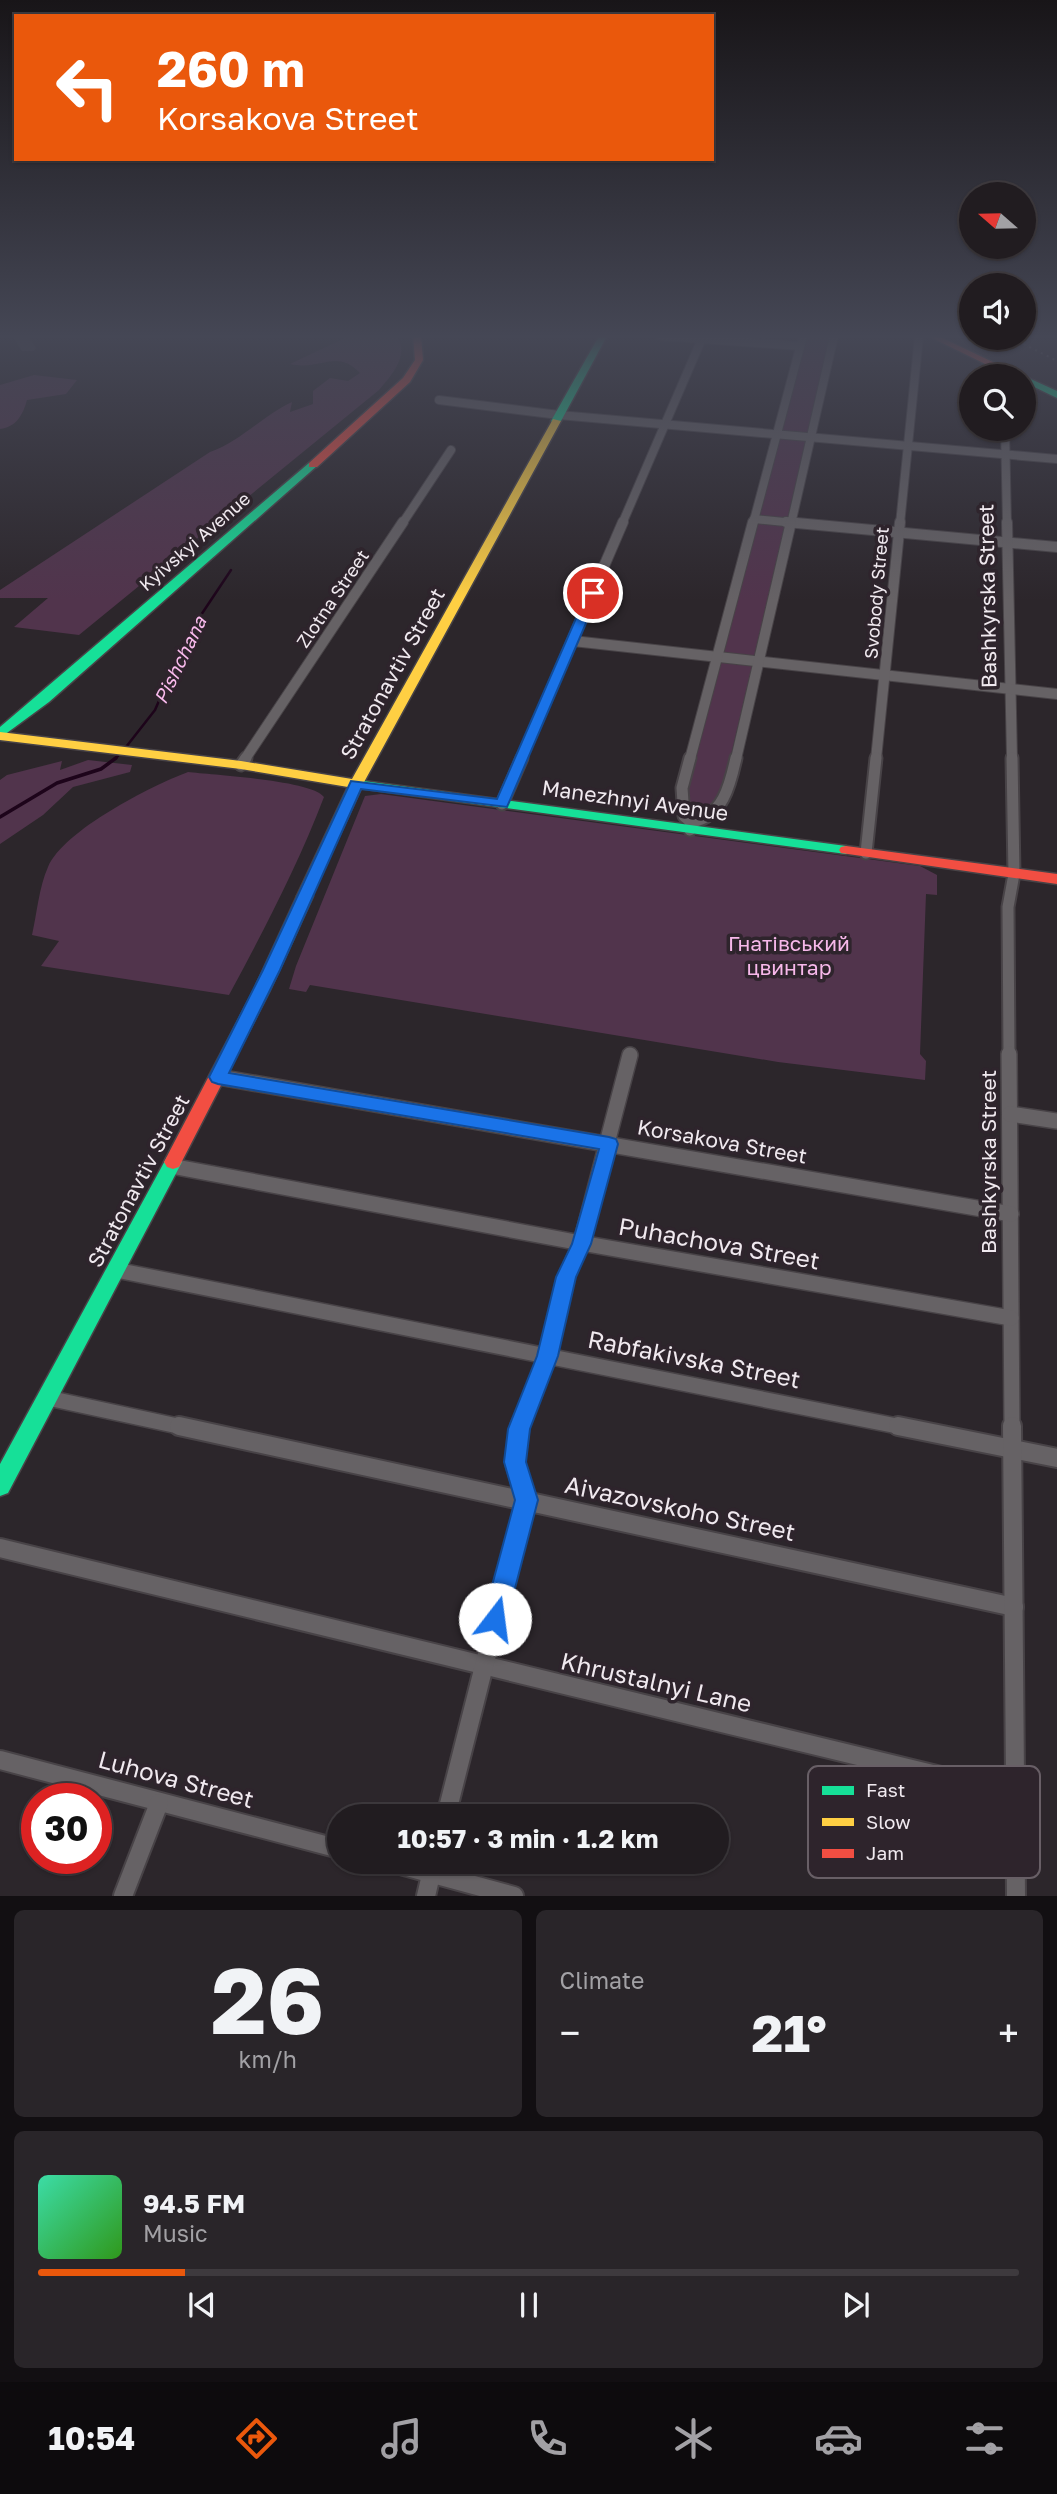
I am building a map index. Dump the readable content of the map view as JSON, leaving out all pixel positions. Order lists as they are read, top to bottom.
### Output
{
  "streets": {
    "main road": ["Kyivskyi Avenue", "Stratonavtiv Street", "Manezhnyi Avenue"],
    "street": [
      "Svobody Street",
      "Bashkyrska Street",
      "Zlotna Street",
      "Korsakova Street",
      "Puhachova Street",
      "Rabfakivska Street",
      "Aivazovskoho Street",
      "Khrustalnyi Lane",
      "Luhova Street"
    ]
  },
  "crossings": [
    ["Kyivskyi Avenue", "Manezhnyi Avenue"],
    ["Svobody Street", "Manezhnyi Avenue"],
    ["Bashkyrska Street", "Manezhnyi Avenue"],
    ["Bashkyrska Street", "Korsakova Street"],
    ["Bashkyrska Street", "Puhachova Street"],
    ["Bashkyrska Street", "Rabfakivska Street"],
    ["Bashkyrska Street", "Aivazovskoho Street"],
    ["Zlotna Street", "Manezhnyi Avenue"],
    ["Stratonavtiv Street", "Manezhnyi Avenue"],
    ["Stratonavtiv Street", "Korsakova Street"],
    ["Stratonavtiv Street", "Puhachova Street"],
    ["Stratonavtiv Street", "Rabfakivska Street"],
    ["Stratonavtiv Street", "Aivazovskoho Street"]
  ],
  "water": ["Pishchana"],
  "parks": ["Гнатівський цвинтар"],
  "legend": ["Fast", "Slow", "Jam"],
  "north": "left",
  "page": {
    "turn": ["260 m", "Korsakova Street"],
    "limit": "30",
    "trip": "10:57 · 3 min · 1.2 km",
    "tile": [
      ["26", "km/h"],
      "Climate"
    ],
    "heat": ["−", "21°", "+"],
    "song": ["94.5 FM", "Music"],
    "tabs": "10:54"
  }
}
